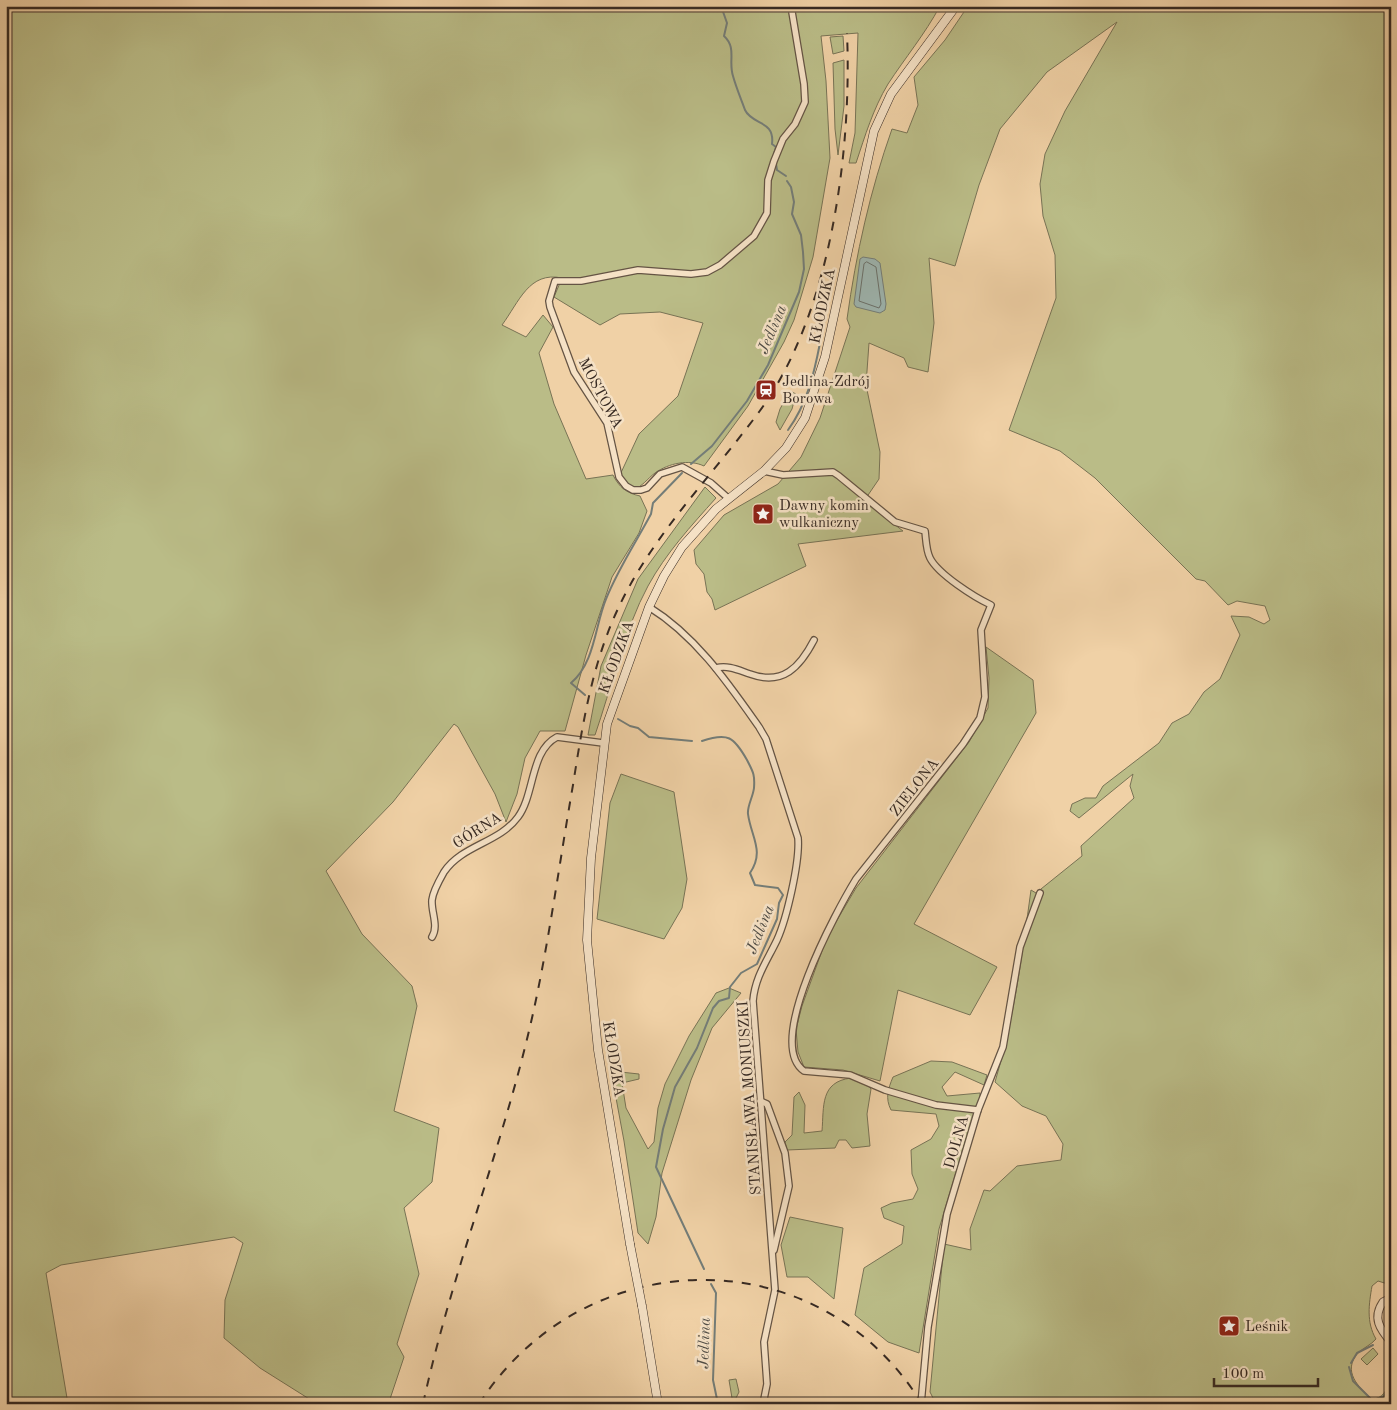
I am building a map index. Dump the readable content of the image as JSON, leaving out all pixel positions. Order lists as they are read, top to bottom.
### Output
{
  "streets": {
    "main road": ["KŁODZKA"],
    "street": [
      "MOSTOWA",
      "ZIELONA",
      "GÓRNA",
      "STANISŁAWA MONIUSZKI",
      "DOLNA"
    ]
  },
  "crossings": [
    ["KŁODZKA", "MOSTOWA"],
    ["KŁODZKA", "ZIELONA"],
    ["KŁODZKA", "GÓRNA"],
    ["KŁODZKA", "STANISŁAWA MONIUSZKI"],
    ["ZIELONA", "DOLNA"]
  ],
  "water": ["Jedlina"],
  "places": {
    "station": ["Jedlina-Zdrój Borowa"],
    "place": ["Dawny komin wulkaniczny", "Leśnik"]
  },
  "scale_bar": "100 m"
}
